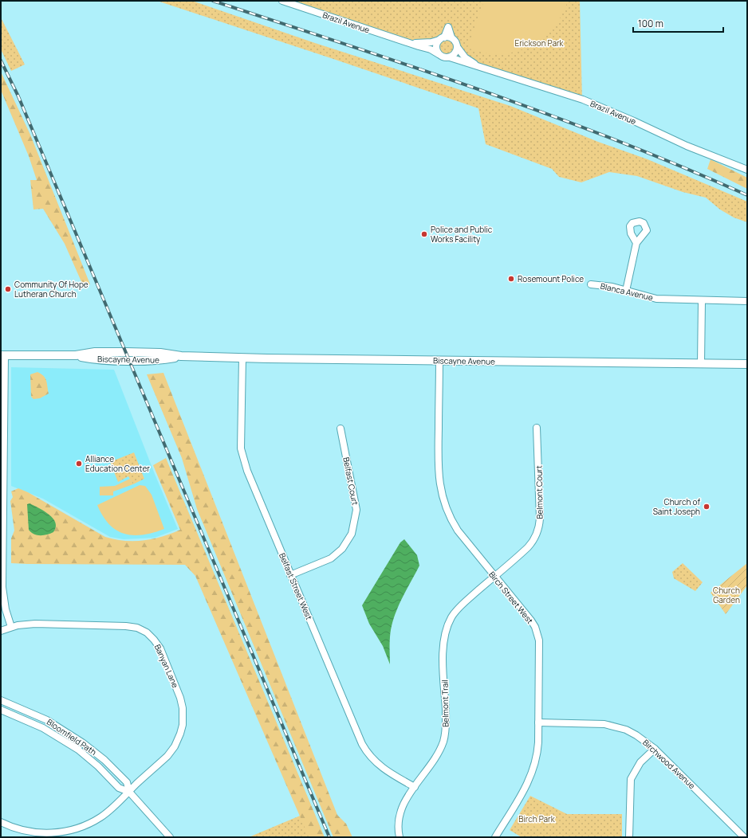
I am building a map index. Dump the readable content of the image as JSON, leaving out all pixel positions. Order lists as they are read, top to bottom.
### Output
{
  "streets": {
    "street": [
      "Brazil Avenue",
      "Blanca Avenue",
      "Biscayne Avenue",
      "Belfast Court",
      "Belmont Court",
      "Belfast Street West",
      "Birch Street West",
      "Banyan Lane",
      "Belmont Trail",
      "Bloomfield Path",
      "Birchwood Avenue"
    ]
  },
  "crossings": [
    ["Biscayne Avenue", "Belfast Street West"],
    ["Biscayne Avenue", "Birch Street West"],
    ["Belfast Court", "Belfast Street West"],
    ["Belmont Court", "Birch Street West"],
    ["Belmont Court", "Belmont Trail"],
    ["Belfast Street West", "Belmont Trail"],
    ["Birch Street West", "Belmont Trail"],
    ["Birch Street West", "Birchwood Avenue"],
    ["Banyan Lane", "Bloomfield Path"]
  ],
  "parks": ["Erickson Park", "Church Garden", "Birch Park"],
  "places": [
    "Police and Public Works Facility",
    "Rosemount Police",
    "Community Of Hope Lutheran Church",
    "Alliance Education Center",
    "Church of Saint Joseph"
  ],
  "scale_bar": "100 m"
}
